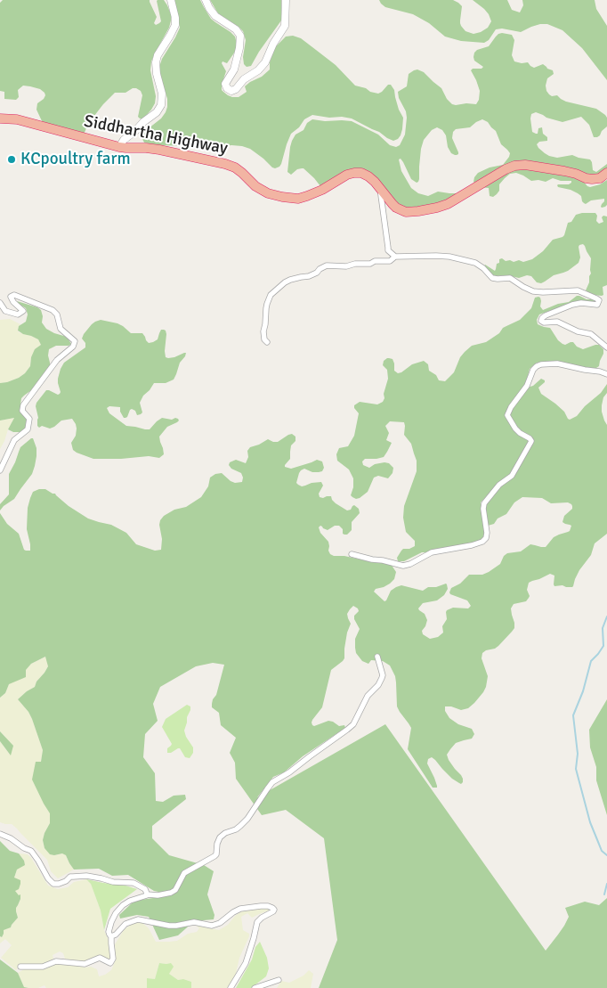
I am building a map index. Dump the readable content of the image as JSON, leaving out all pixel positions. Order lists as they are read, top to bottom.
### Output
{
  "streets": {
    "highway": ["Siddhartha Highway"]
  },
  "places": ["KCpoultry farm"]
}
